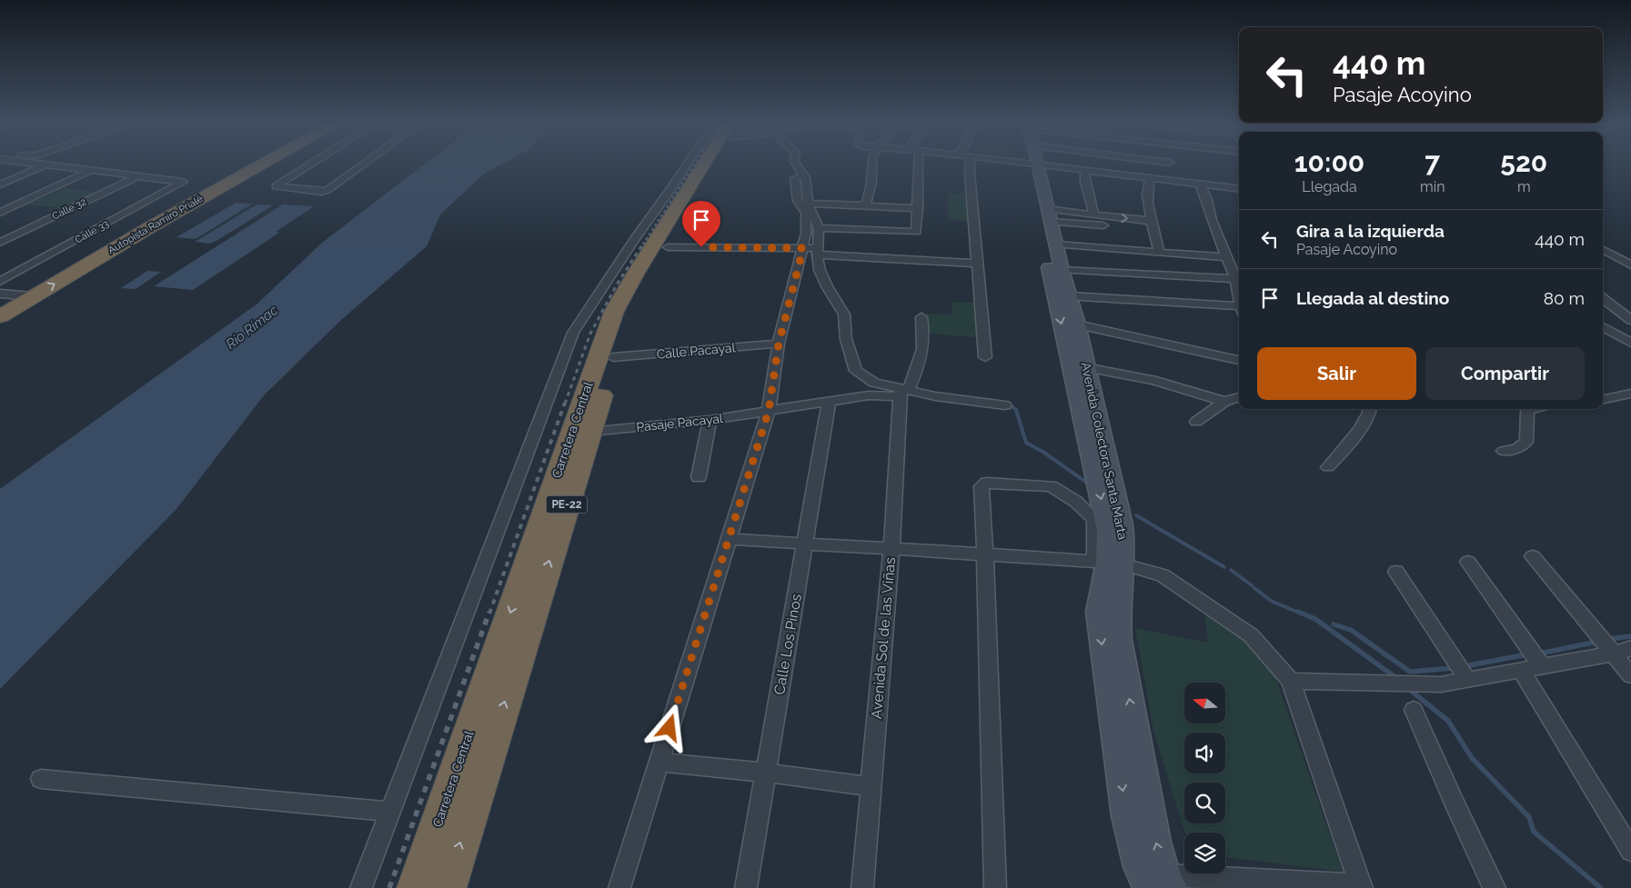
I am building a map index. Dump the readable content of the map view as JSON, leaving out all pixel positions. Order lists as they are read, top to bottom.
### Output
{
  "streets": {
    "highway": ["Autopista Ramiro Prialé", "Carretera Central", "PE-22"],
    "street": [
      "Calle 32",
      "Calle 33",
      "Calle Pacayal",
      "Pasaje Pacayal",
      "Avenida Colectora Santa Marta",
      "Avenida Sol de las Viñas",
      "Calle Los Pinos"
    ]
  },
  "crossings": [
    ["Calle 32", "Calle 33"],
    ["Autopista Ramiro Prialé", "Calle 33"],
    ["Calle Pacayal", "Carretera Central"],
    ["Pasaje Pacayal", "Carretera Central"],
    ["Pasaje Pacayal", "Avenida Sol de las Viñas"],
    ["Pasaje Pacayal", "Calle Los Pinos"]
  ],
  "water": ["Río Rímac"],
  "north": "left",
  "page": {
    "turn": ["440 m", "Pasaje Acoyino"],
    "eta": [
      "10:00",
      "Llegada",
      "7",
      "min",
      "520",
      "m"
    ],
    "list": [
      {
        "name": "Gira a la izquierda",
        "note": "Pasaje Acoyino",
        "value": "440 m"
      },
      {
        "name": "Llegada al destino",
        "value": "80 m"
      }
    ],
    "buttons": ["Salir", "Compartir"]
  }
}
